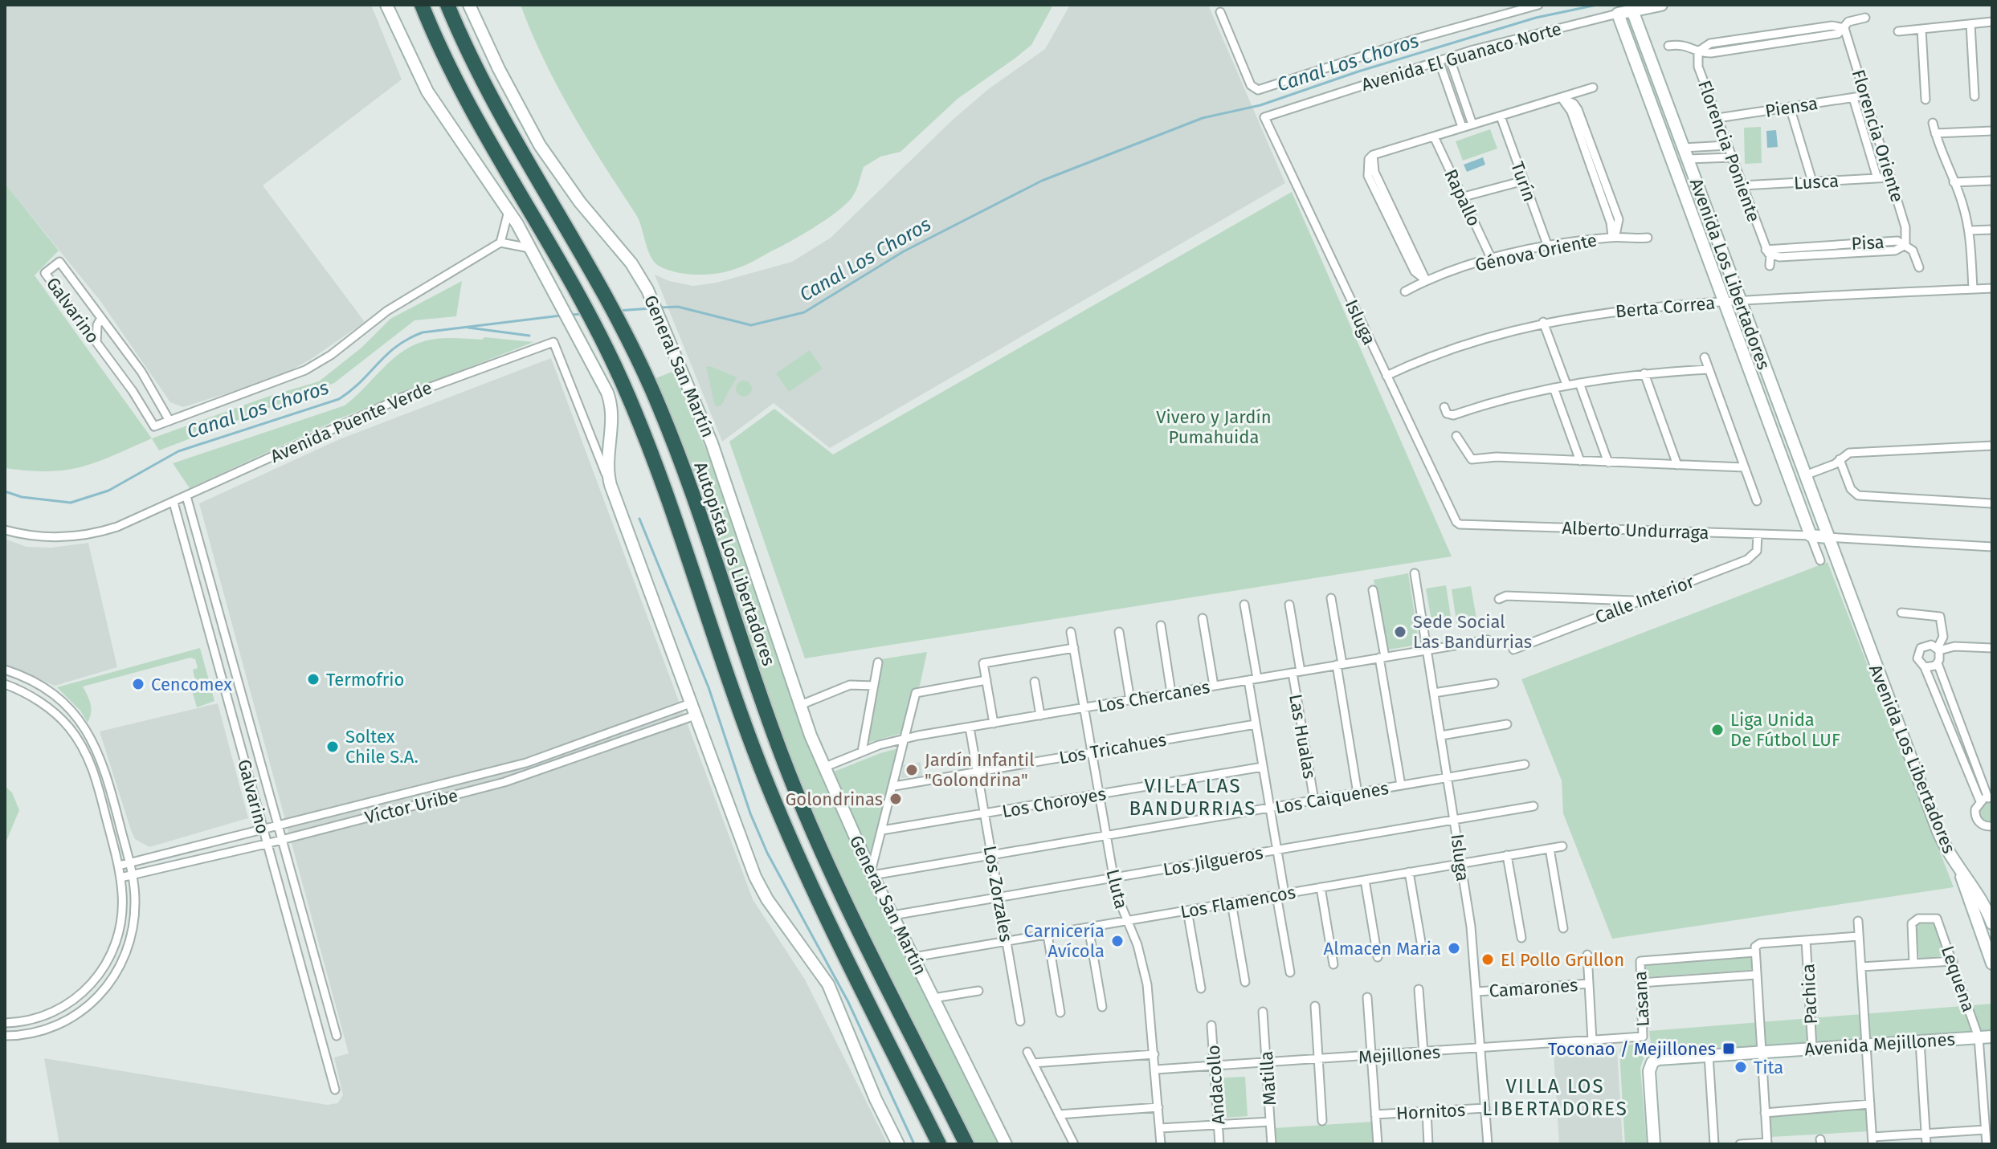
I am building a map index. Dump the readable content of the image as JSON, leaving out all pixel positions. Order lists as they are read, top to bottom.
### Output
{
  "streets": {
    "highway": ["Autopista Los Libertadores"],
    "street": [
      "Avenida El Guanaco Norte",
      "Piensa",
      "Florencia Oriente",
      "Florencia Poniente",
      "Turín",
      "Lusca",
      "Rapallo",
      "Pisa",
      "Génova Oriente",
      "Avenida Los Libertadores",
      "Berta Correa",
      "Galvarino",
      "Isluga",
      "General San Martín",
      "Avenida Puente Verde",
      "Alberto Undurraga",
      "Calle Interior",
      "Los Chercanes",
      "Las Hualas",
      "Los Tricahues",
      "Los Caiquenes",
      "Los Choroyes",
      "Víctor Uribe",
      "Los Jilgueros",
      "Lluta",
      "Los Zorzales",
      "Los Flamencos",
      "Lequena",
      "Camarones",
      "Pachica",
      "Lasana",
      "Avenida Mejillones",
      "Mejillones",
      "Matilla",
      "Andacollo",
      "Hornitos"
    ]
  },
  "crossings": [
    ["Avenida El Guanaco Norte", "Avenida Los Libertadores"],
    ["Avenida El Guanaco Norte", "Isluga"],
    ["Piensa", "Florencia Oriente"],
    ["Piensa", "Florencia Poniente"],
    ["Florencia Oriente", "Lusca"],
    ["Florencia Oriente", "Pisa"],
    ["Florencia Poniente", "Lusca"],
    ["Florencia Poniente", "Pisa"],
    ["Turín", "Génova Oriente"],
    ["Rapallo", "Génova Oriente"],
    ["Avenida Los Libertadores", "Berta Correa"],
    ["Avenida Los Libertadores", "Alberto Undurraga"],
    ["Berta Correa", "Isluga"],
    ["Galvarino", "Avenida Puente Verde"],
    ["Galvarino", "Víctor Uribe"],
    ["Isluga", "Alberto Undurraga"],
    ["Isluga", "Los Chercanes"],
    ["Isluga", "Los Caiquenes"],
    ["Isluga", "Los Jilgueros"],
    ["Isluga", "Los Flamencos"],
    ["Isluga", "Camarones"],
    ["Isluga", "Mejillones"],
    ["Isluga", "Hornitos"],
    ["General San Martín", "Los Chercanes"],
    ["General San Martín", "Los Caiquenes"],
    ["General San Martín", "Los Jilgueros"],
    ["General San Martín", "Los Flamencos"],
    ["Alberto Undurraga", "Calle Interior"],
    ["Los Chercanes", "Las Hualas"],
    ["Los Chercanes", "Lluta"],
    ["Los Chercanes", "Los Zorzales"],
    ["Las Hualas", "Los Caiquenes"],
    ["Los Tricahues", "Lluta"],
    ["Los Tricahues", "Los Zorzales"],
    ["Los Caiquenes", "Lluta"],
    ["Los Caiquenes", "Los Zorzales"],
    ["Los Choroyes", "Lluta"],
    ["Los Choroyes", "Los Zorzales"],
    ["Los Jilgueros", "Lluta"],
    ["Los Jilgueros", "Los Zorzales"],
    ["Lluta", "Los Flamencos"],
    ["Lluta", "Mejillones"],
    ["Los Zorzales", "Los Flamencos"],
    ["Lequena", "Avenida Mejillones"],
    ["Pachica", "Avenida Mejillones"],
    ["Lasana", "Mejillones"],
    ["Mejillones", "Matilla"],
    ["Mejillones", "Andacollo"]
  ],
  "districts": ["VILLA LAS BANDURRIAS", "VILLA LOS LIBERTADORES"],
  "water": ["Canal Los Choros"],
  "parks": ["Vivero y Jardín Pumahuida"],
  "places": {
    "other": [
      "Sede Social Las Bandurrias",
      "Termofrio",
      "Cencomex",
      "Liga Unida De Fútbol LUF",
      "Soltex Chile S.A.",
      "Jardín Infantil \"Golondrina\"",
      "Golondrinas",
      "Carnicería Avícola",
      "Almacen Maria",
      "El Pollo Grullon",
      "Tita"
    ],
    "transit": ["Toconao / Mejillones"]
  }
}
